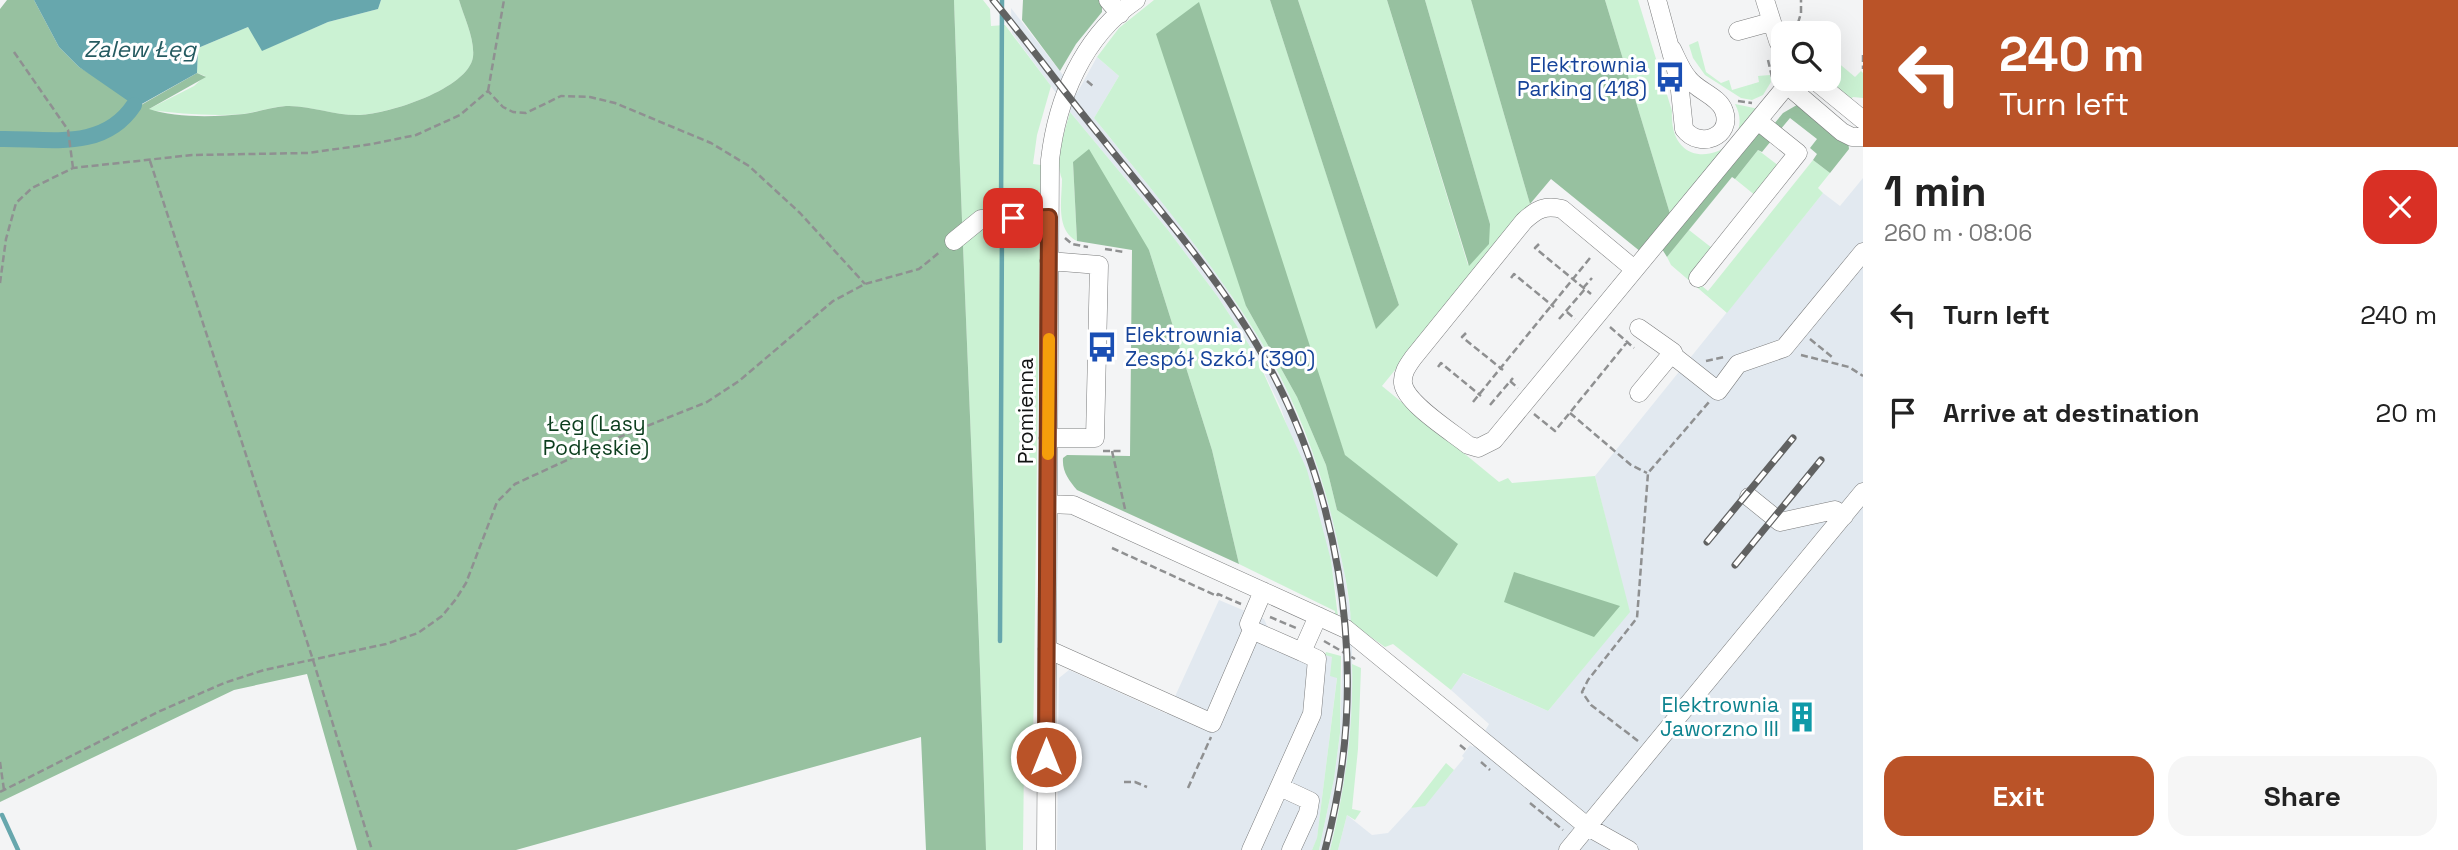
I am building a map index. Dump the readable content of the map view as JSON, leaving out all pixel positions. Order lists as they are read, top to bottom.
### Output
{
  "streets": {
    "street": ["Promienna"]
  },
  "water": ["Zalew Łęg"],
  "parks": ["Łęg (Lasy Podłęskie)"],
  "places": {
    "bus stop": ["Elektrownia Parking (418)", "Elektrownia Zespół Szkół (390)"],
    "building": ["Elektrownia Jaworzno III"]
  },
  "page": {
    "turn": ["240 m", "Turn left"],
    "heading": ["1 min", "260 m · 08:06"],
    "list": [
      {
        "name": "Turn left",
        "value": "240 m"
      },
      {
        "name": "Arrive at destination",
        "value": "20 m"
      }
    ],
    "buttons": ["Exit", "Share"]
  }
}
